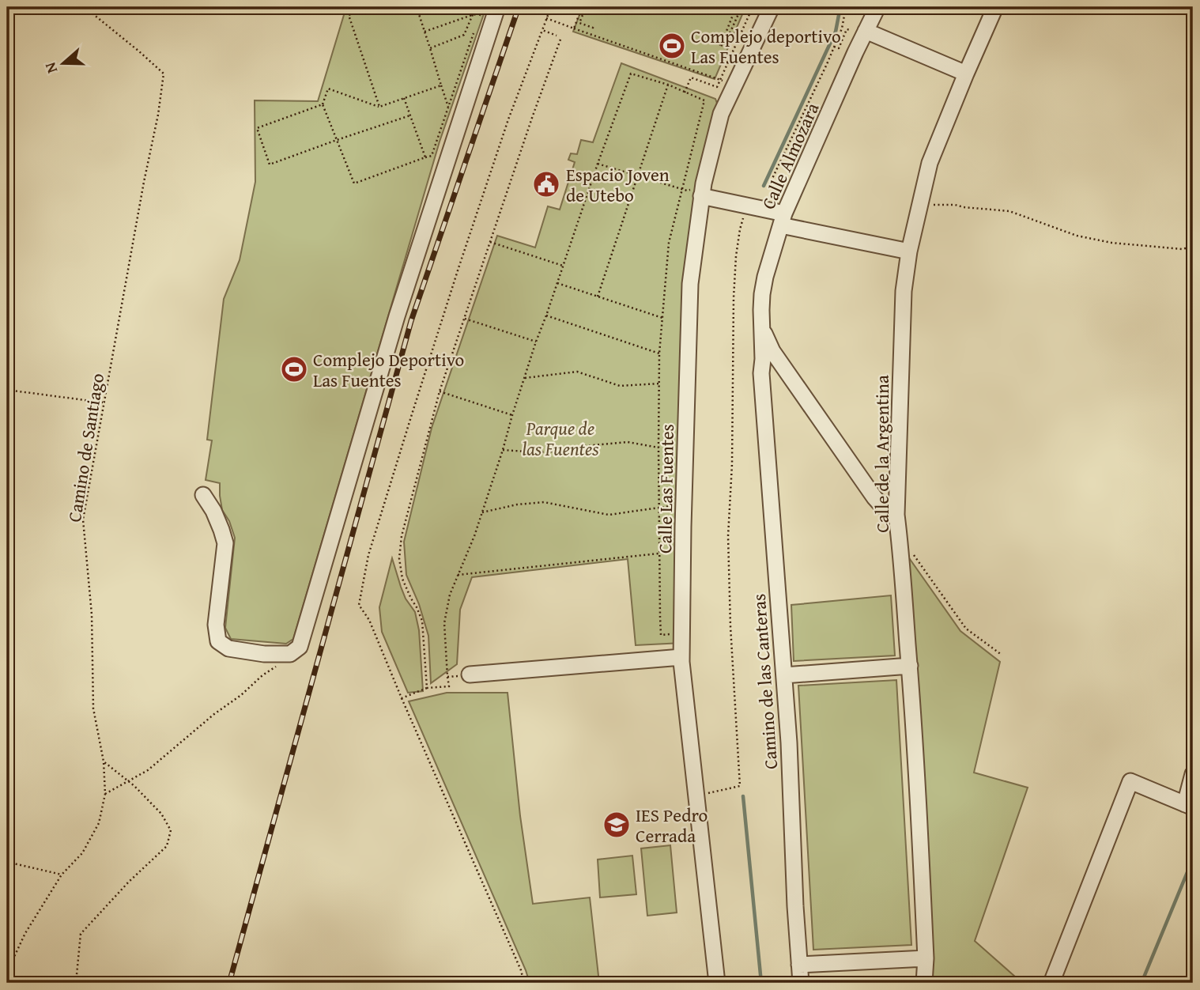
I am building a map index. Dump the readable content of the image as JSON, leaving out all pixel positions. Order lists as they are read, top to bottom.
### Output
{
  "streets": {
    "street": [
      "Calle Almozara",
      "Calle de la Argentina",
      "Calle Las Fuentes",
      "Camino de las Canteras"
    ],
    "path": ["Camino de Santiago"]
  },
  "crossings": [
    ["Calle Almozara", "Camino de las Canteras"]
  ],
  "parks": ["Parque de las Fuentes"],
  "places": {
    "sports": ["Complejo deportivo Las Fuentes", "Complejo Deportivo Las Fuentes"],
    "public building": ["Espacio Joven de Utebo"],
    "school or university": ["IES Pedro Cerrada"]
  },
  "north": "left"
}
